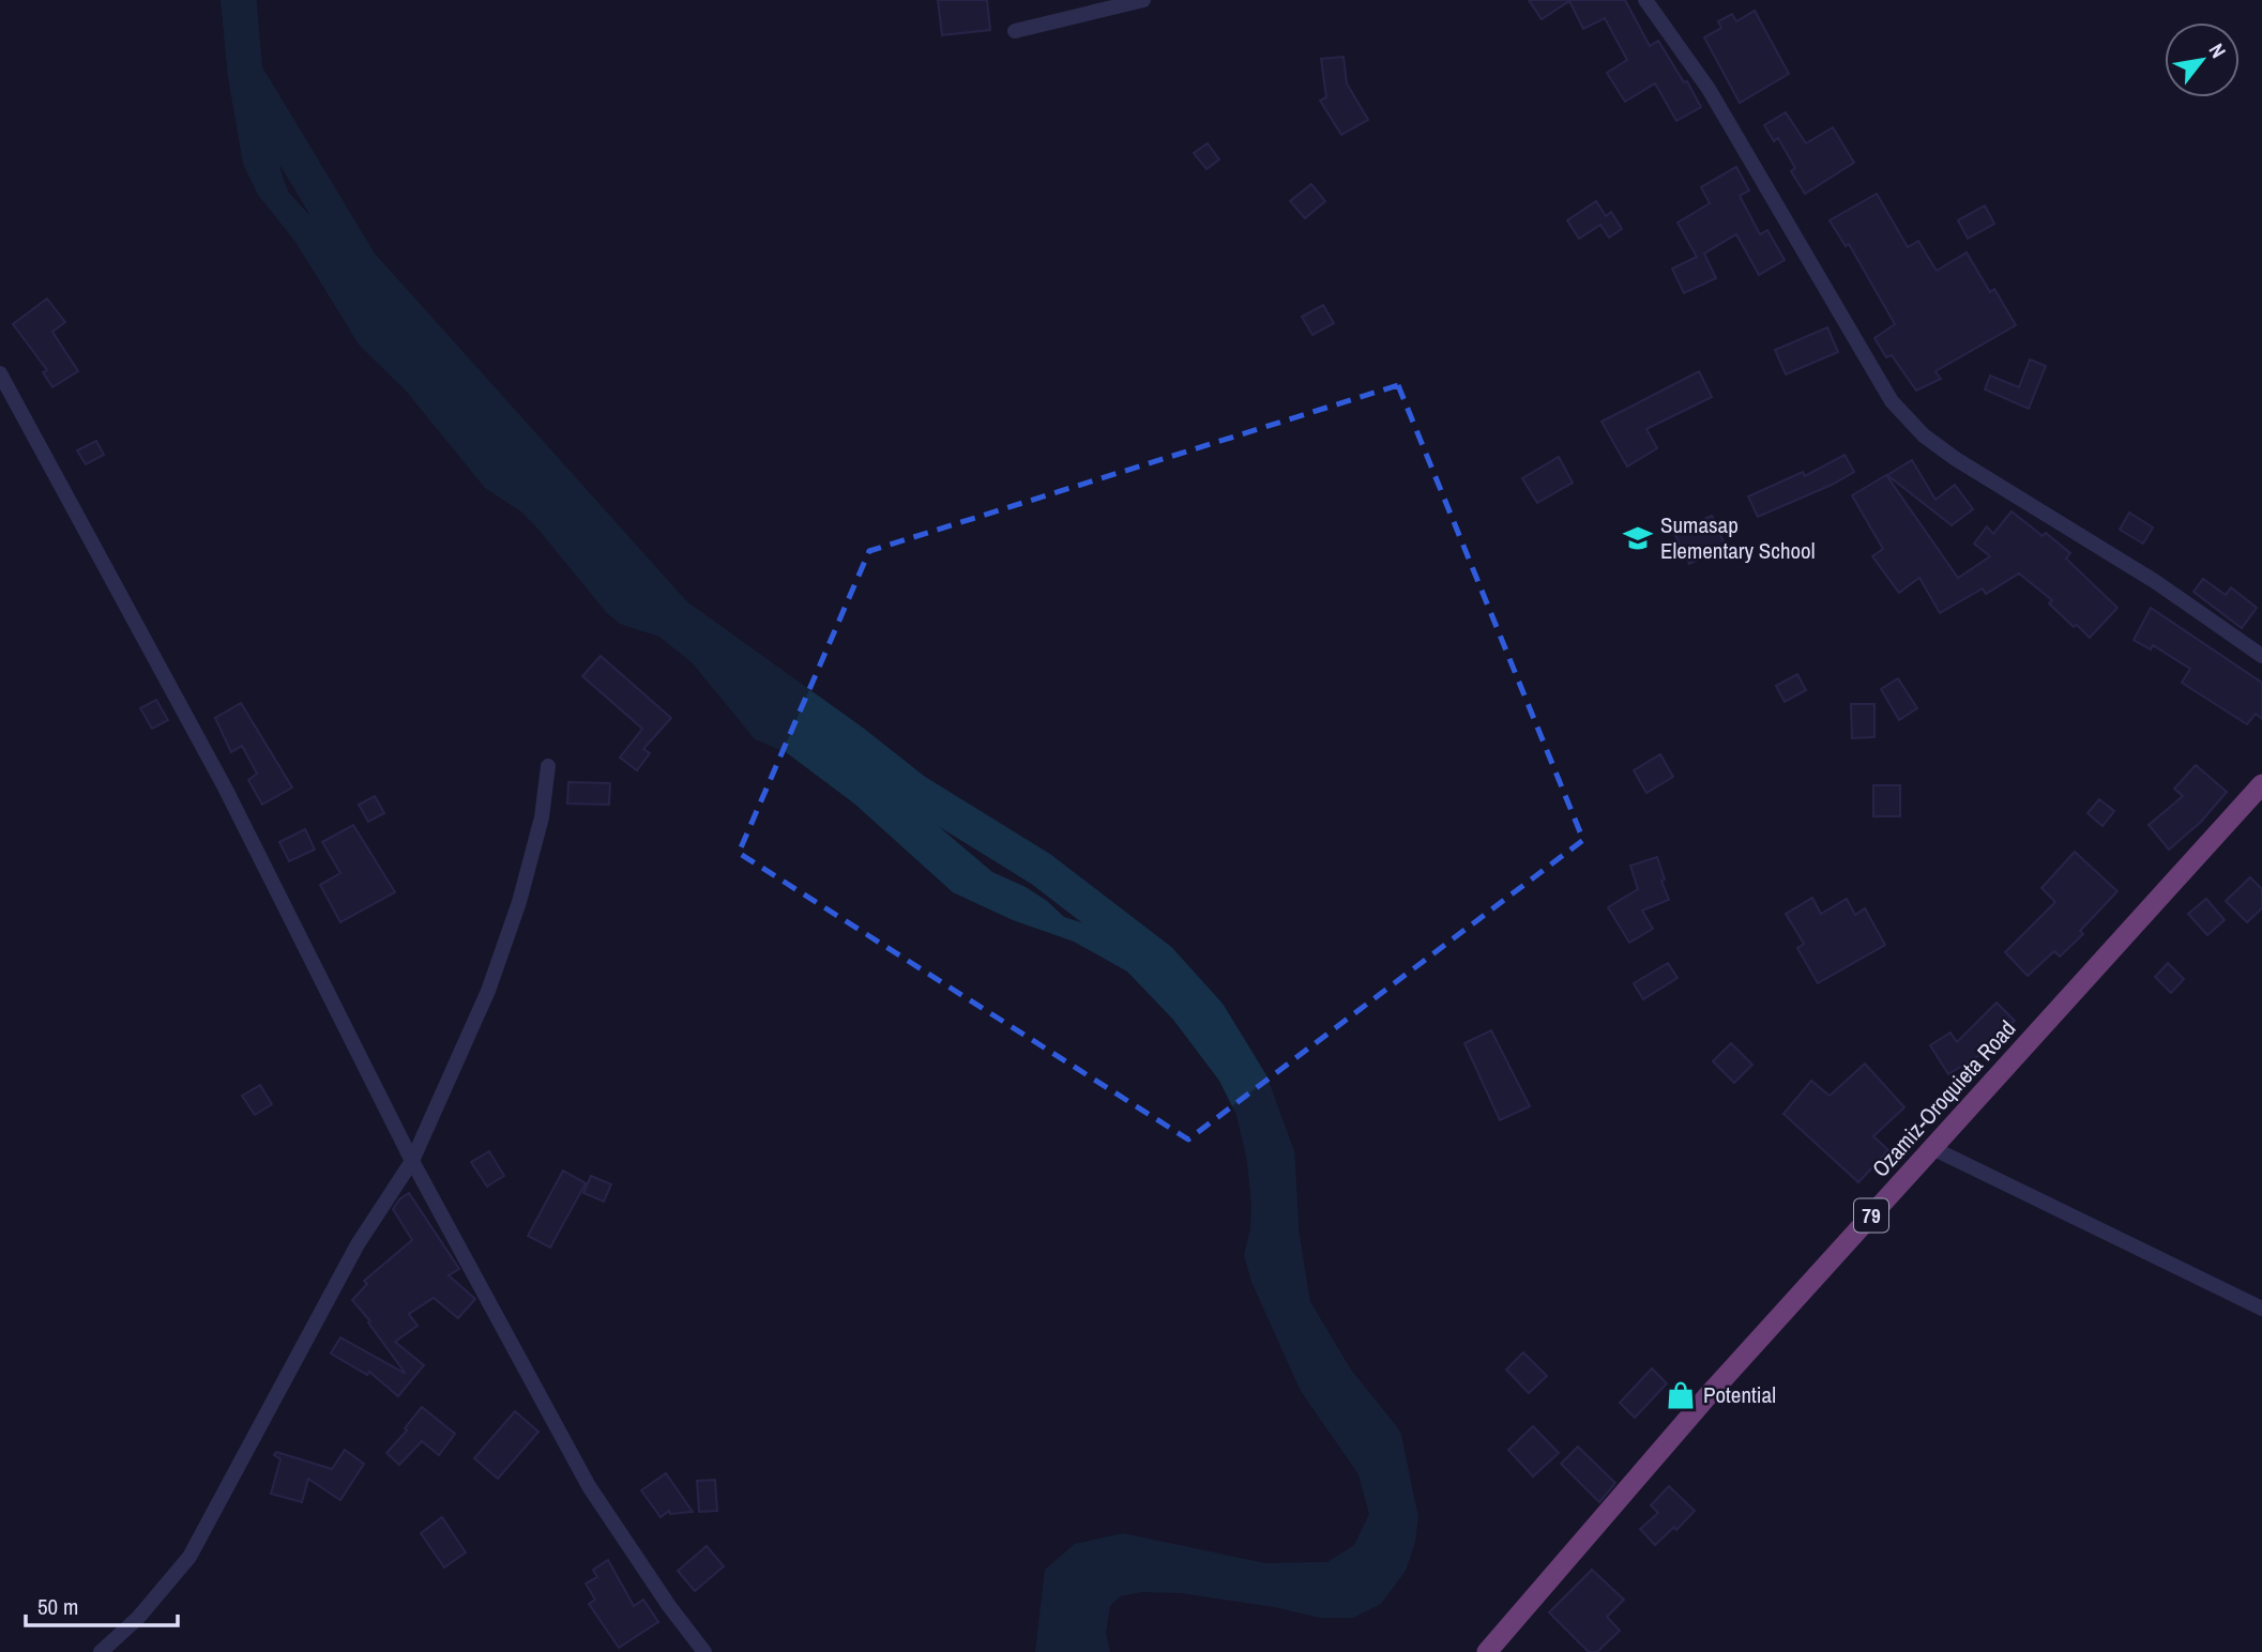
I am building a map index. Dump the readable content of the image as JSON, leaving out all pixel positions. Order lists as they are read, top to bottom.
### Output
{
  "streets": {
    "highway": ["Ozamiz-Oroquieta Road", "79"]
  },
  "places": {
    "school or university": ["Sumasap Elementary School"],
    "shop": ["Potential"]
  },
  "scale_bar": "50 m",
  "north": "top right"
}
